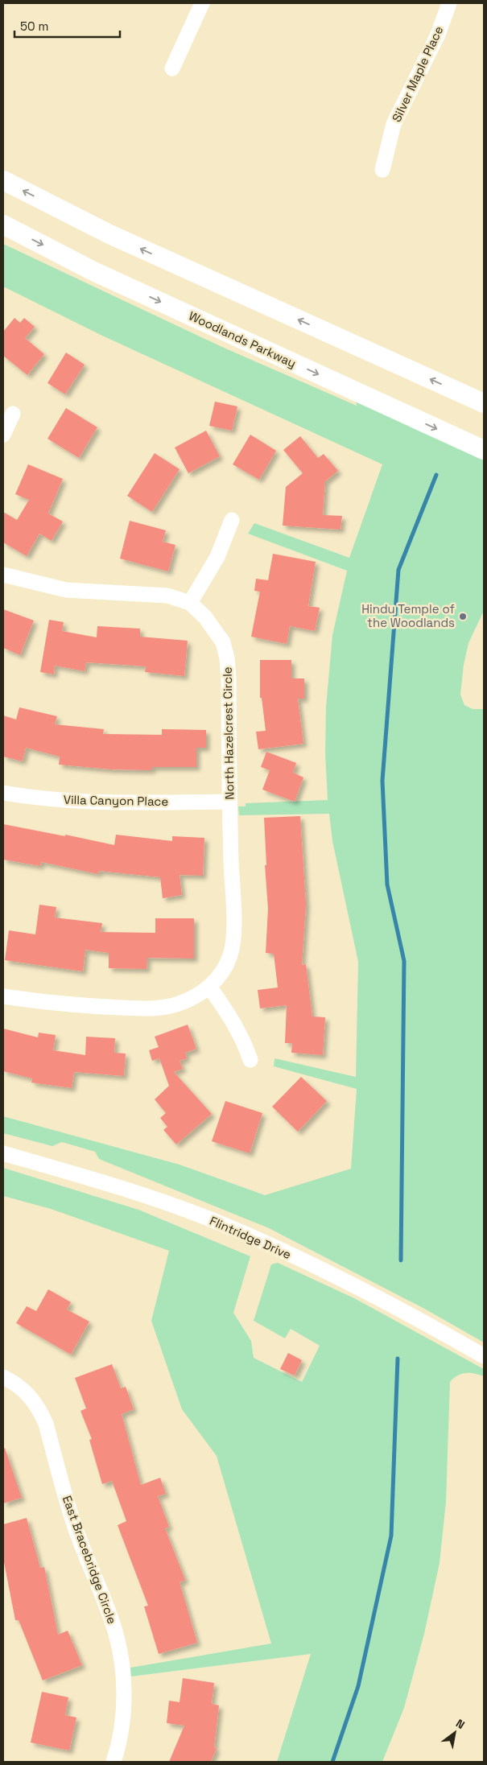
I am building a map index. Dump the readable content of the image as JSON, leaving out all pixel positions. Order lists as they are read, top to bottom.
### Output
{
  "streets": {
    "main road": ["Woodlands Parkway"],
    "street": [
      "Silver Maple Place",
      "North Hazelcrest Circle",
      "Villa Canyon Place",
      "Flintridge Drive",
      "East Bracebridge Circle"
    ]
  },
  "crossings": [
    ["North Hazelcrest Circle", "Villa Canyon Place"]
  ],
  "places": ["Hindu Temple of the Woodlands"],
  "scale_bar": "50 m",
  "north": "top right"
}
